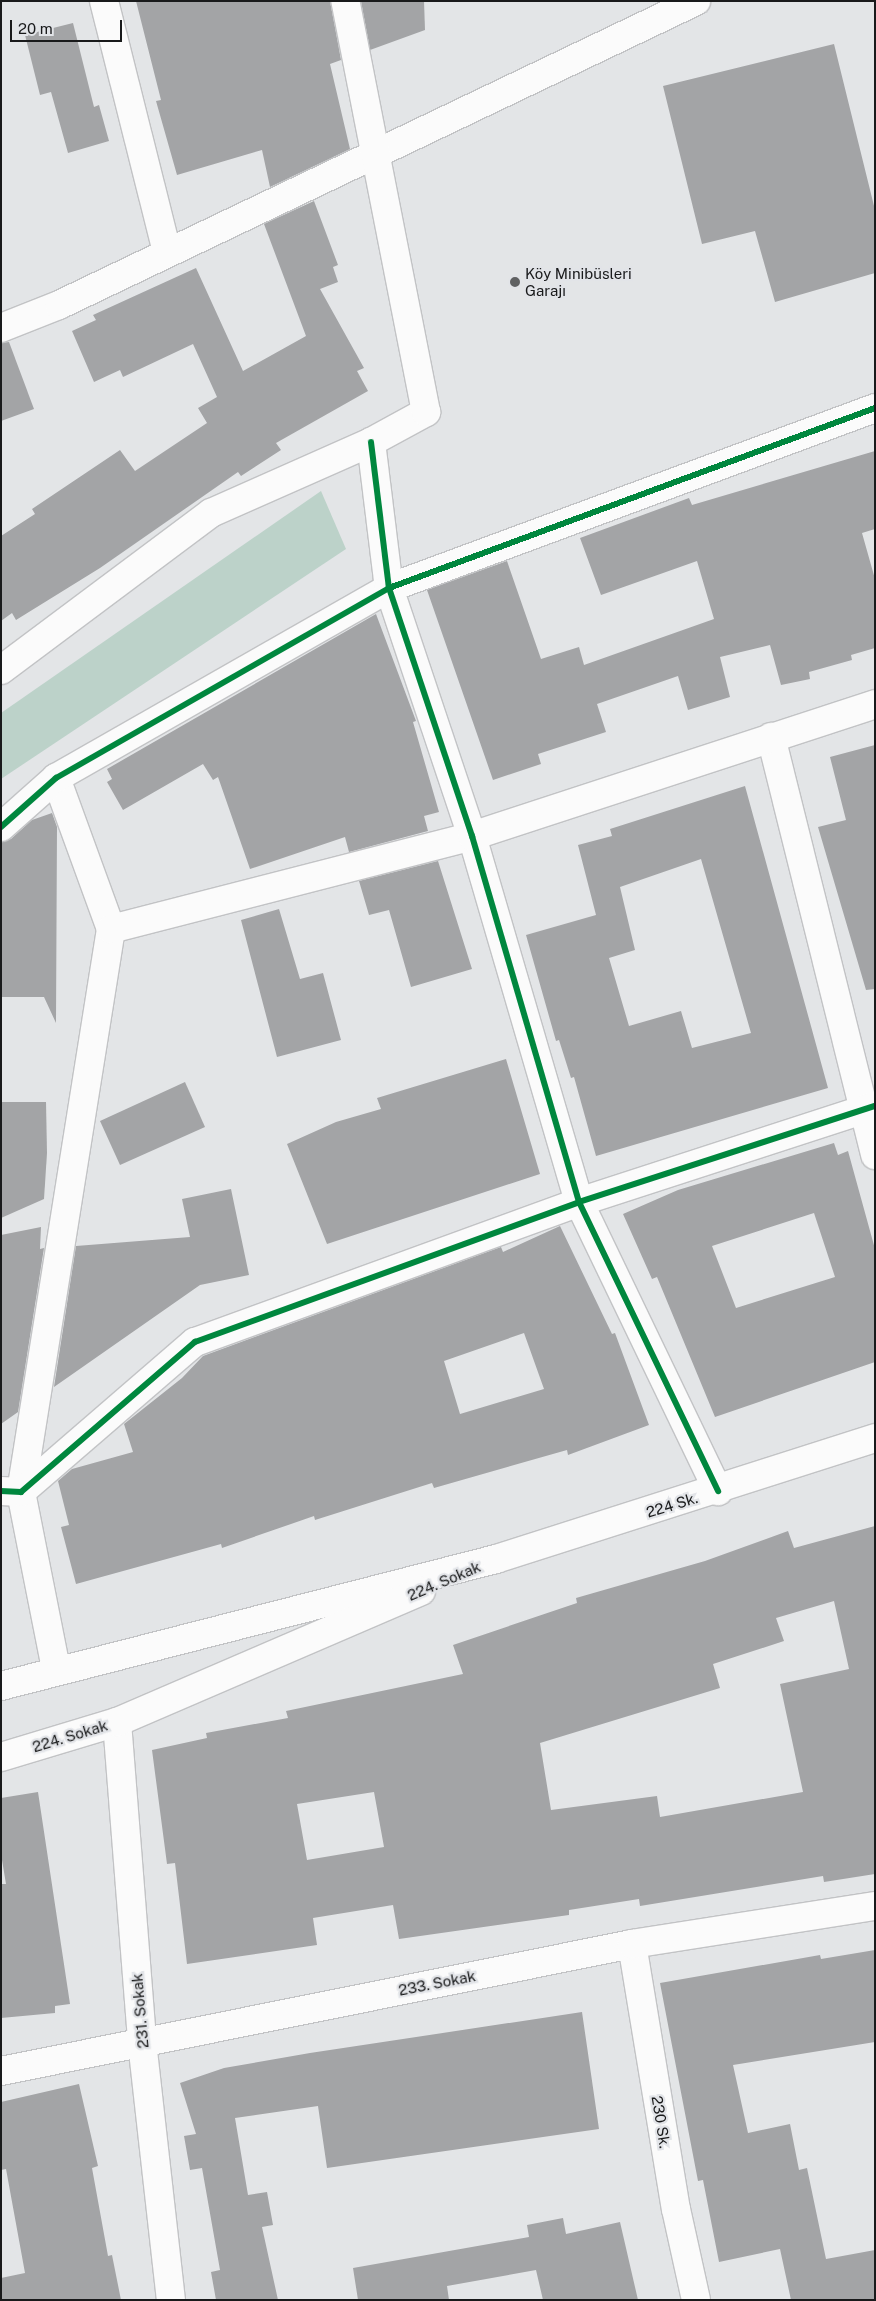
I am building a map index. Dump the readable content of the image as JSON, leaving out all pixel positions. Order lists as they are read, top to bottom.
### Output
{
  "streets": {
    "street": [
      "224 Sk.",
      "224. Sokak",
      "233. Sokak",
      "231. Sokak",
      "230 Sk."
    ]
  },
  "crossings": [
    ["224 Sk.", "224. Sokak"],
    ["224. Sokak", "231. Sokak"],
    ["233. Sokak", "231. Sokak"],
    ["233. Sokak", "230 Sk."]
  ],
  "places": ["Köy Minibüsleri Garajı"],
  "scale_bar": "20 m"
}
